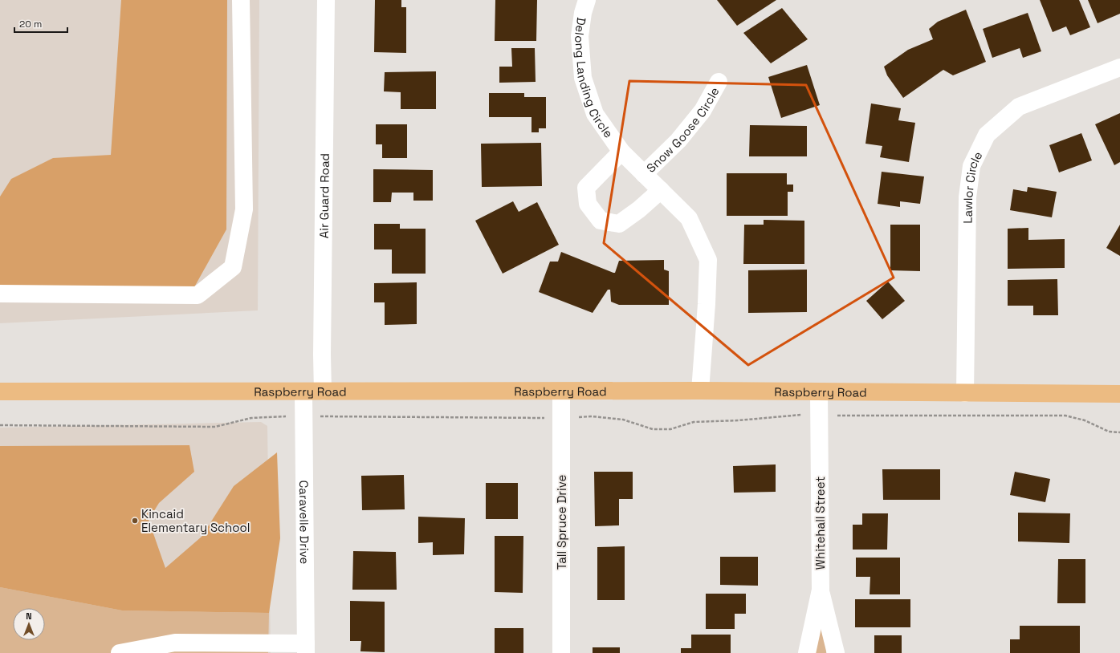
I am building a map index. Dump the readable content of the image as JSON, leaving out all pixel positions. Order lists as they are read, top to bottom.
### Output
{
  "streets": {
    "main road": ["Raspberry Road"],
    "street": [
      "Delong Landing Circle",
      "Snow Goose Circle",
      "Lawlor Circle",
      "Air Guard Road",
      "Caravelle Drive",
      "Tall Spruce Drive",
      "Whitehall Street"
    ]
  },
  "crossings": [
    ["Delong Landing Circle", "Snow Goose Circle"],
    ["Delong Landing Circle", "Raspberry Road"],
    ["Lawlor Circle", "Raspberry Road"],
    ["Air Guard Road", "Raspberry Road"],
    ["Raspberry Road", "Caravelle Drive"],
    ["Raspberry Road", "Tall Spruce Drive"],
    ["Raspberry Road", "Whitehall Street"]
  ],
  "places": ["Kincaid Elementary School"],
  "scale_bar": "20 m",
  "north": "top"
}
